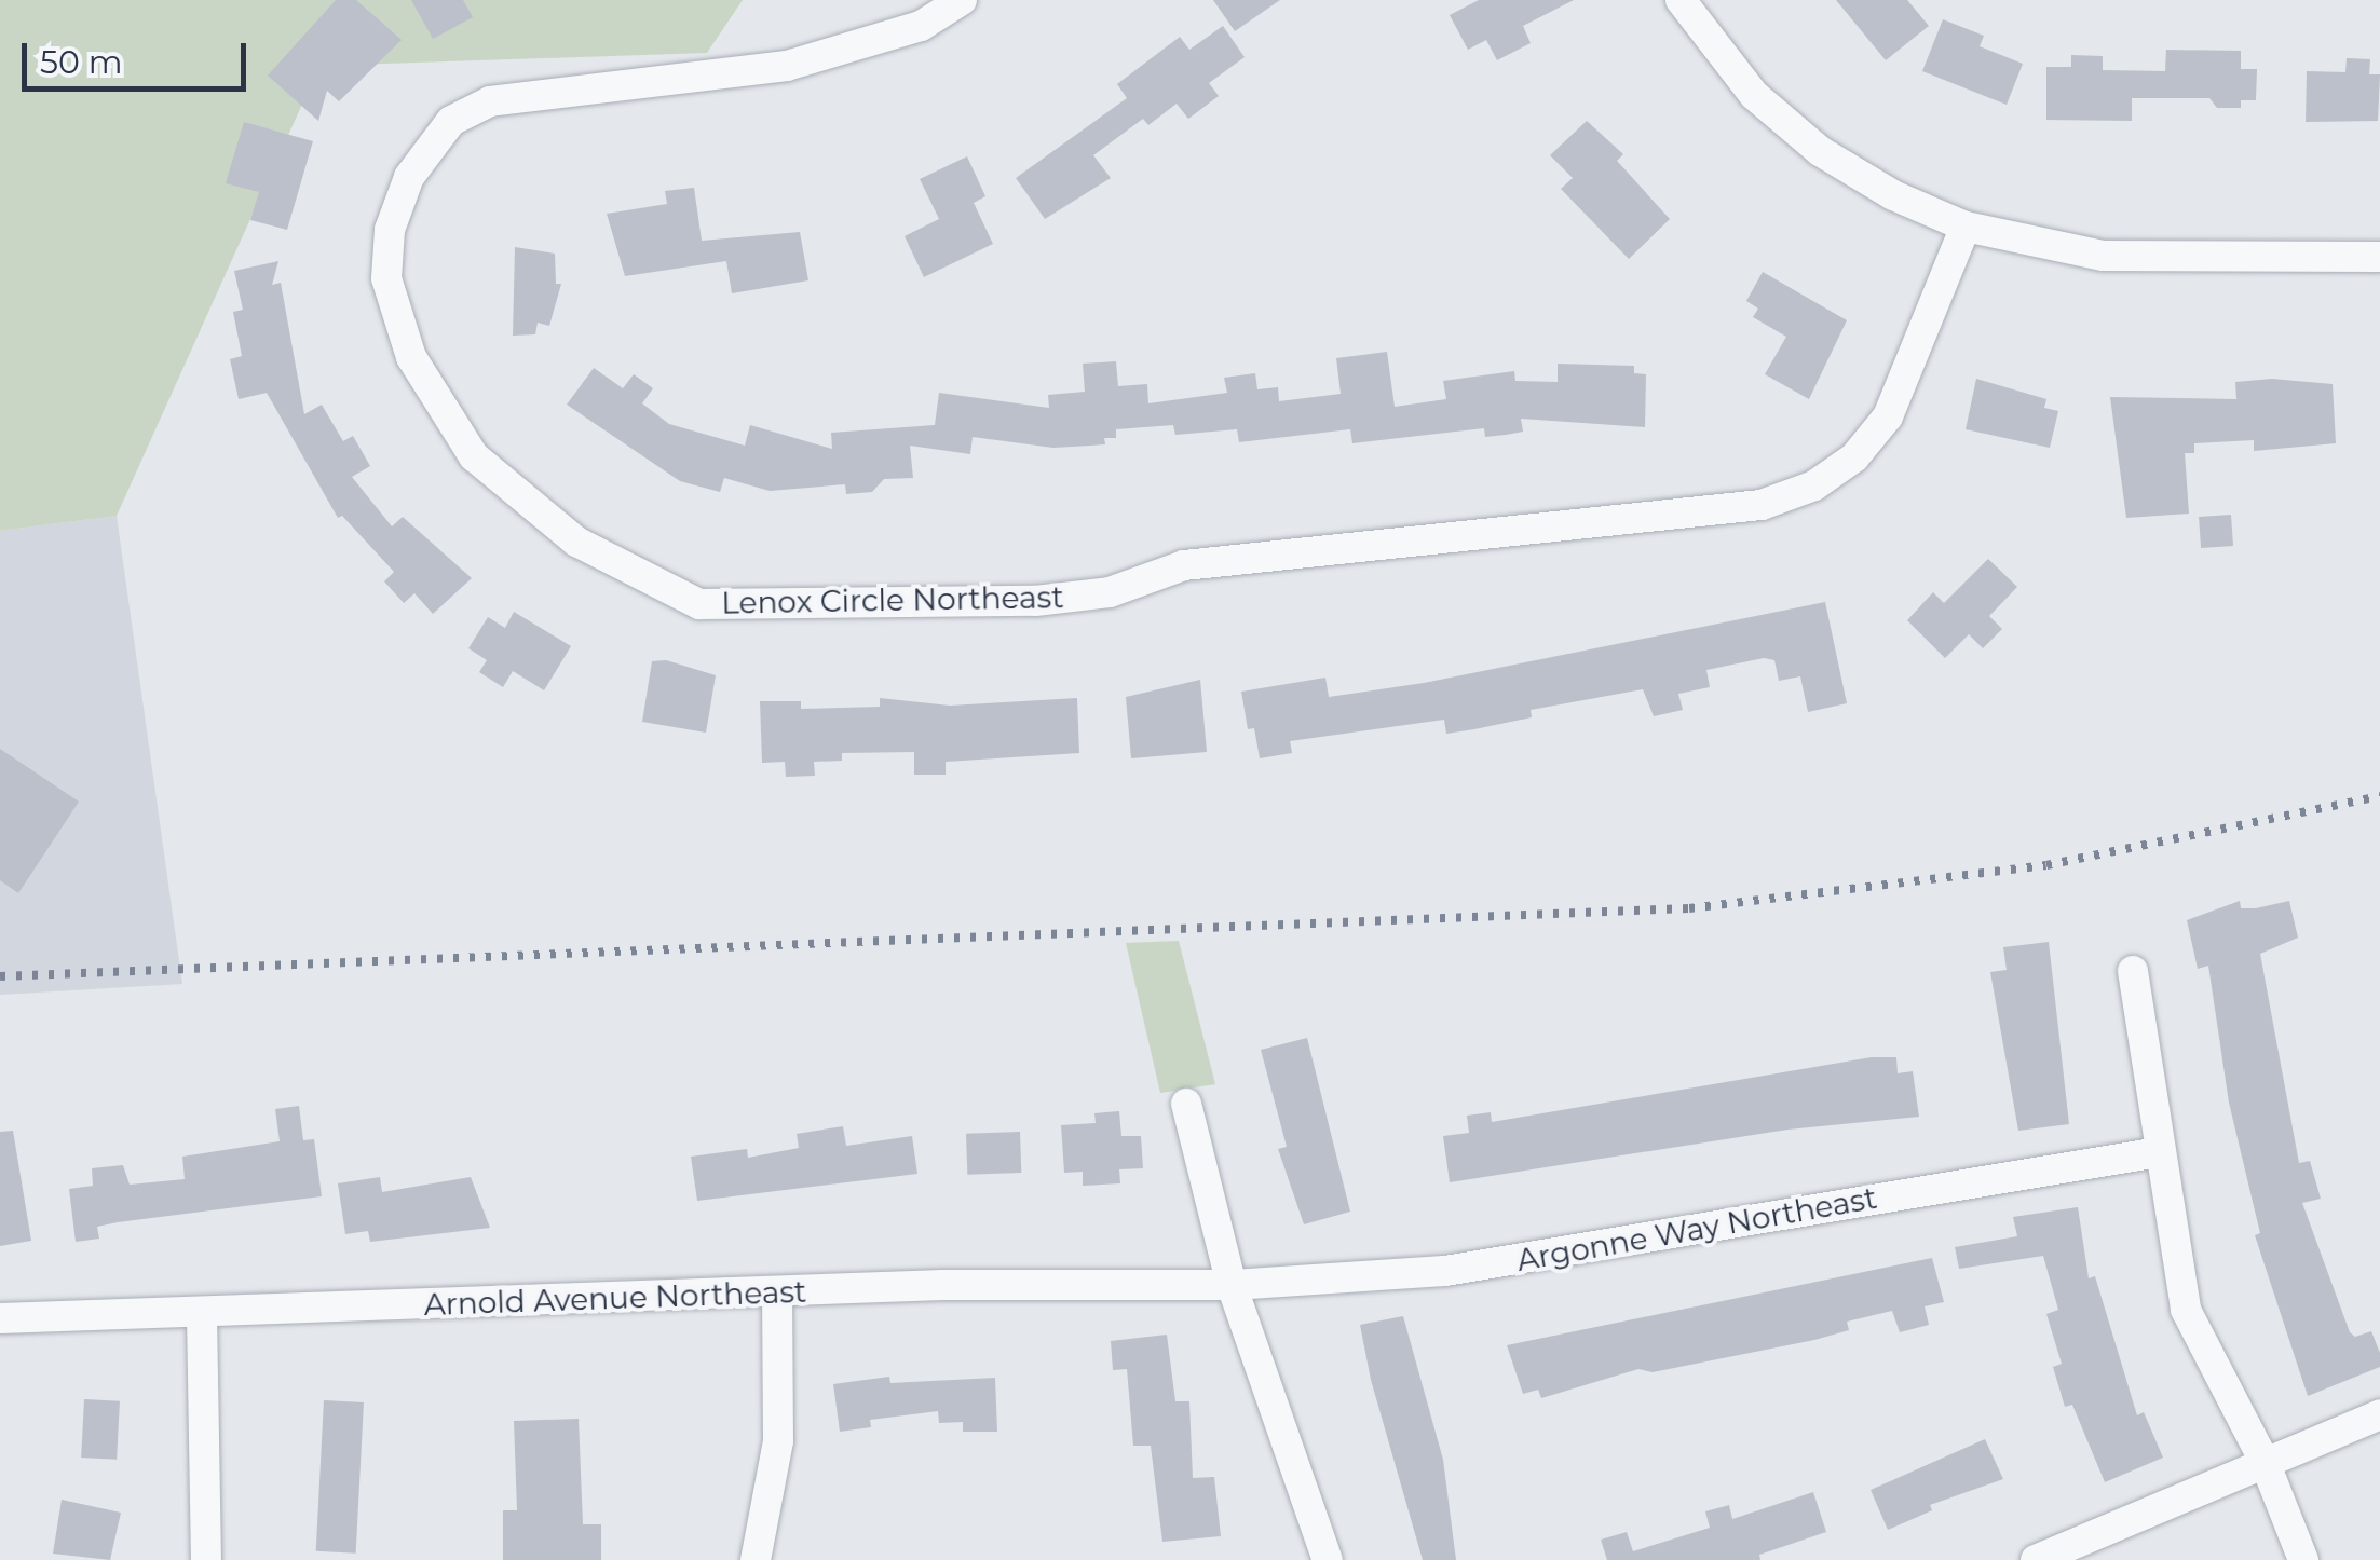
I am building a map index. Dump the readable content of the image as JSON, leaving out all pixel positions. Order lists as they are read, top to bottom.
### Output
{
  "streets": {
    "street": ["Lenox Circle Northeast", "Argonne Way Northeast", "Arnold Avenue Northeast"]
  },
  "crossings": [
    ["Argonne Way Northeast", "Arnold Avenue Northeast"]
  ],
  "scale_bar": "50 m"
}
